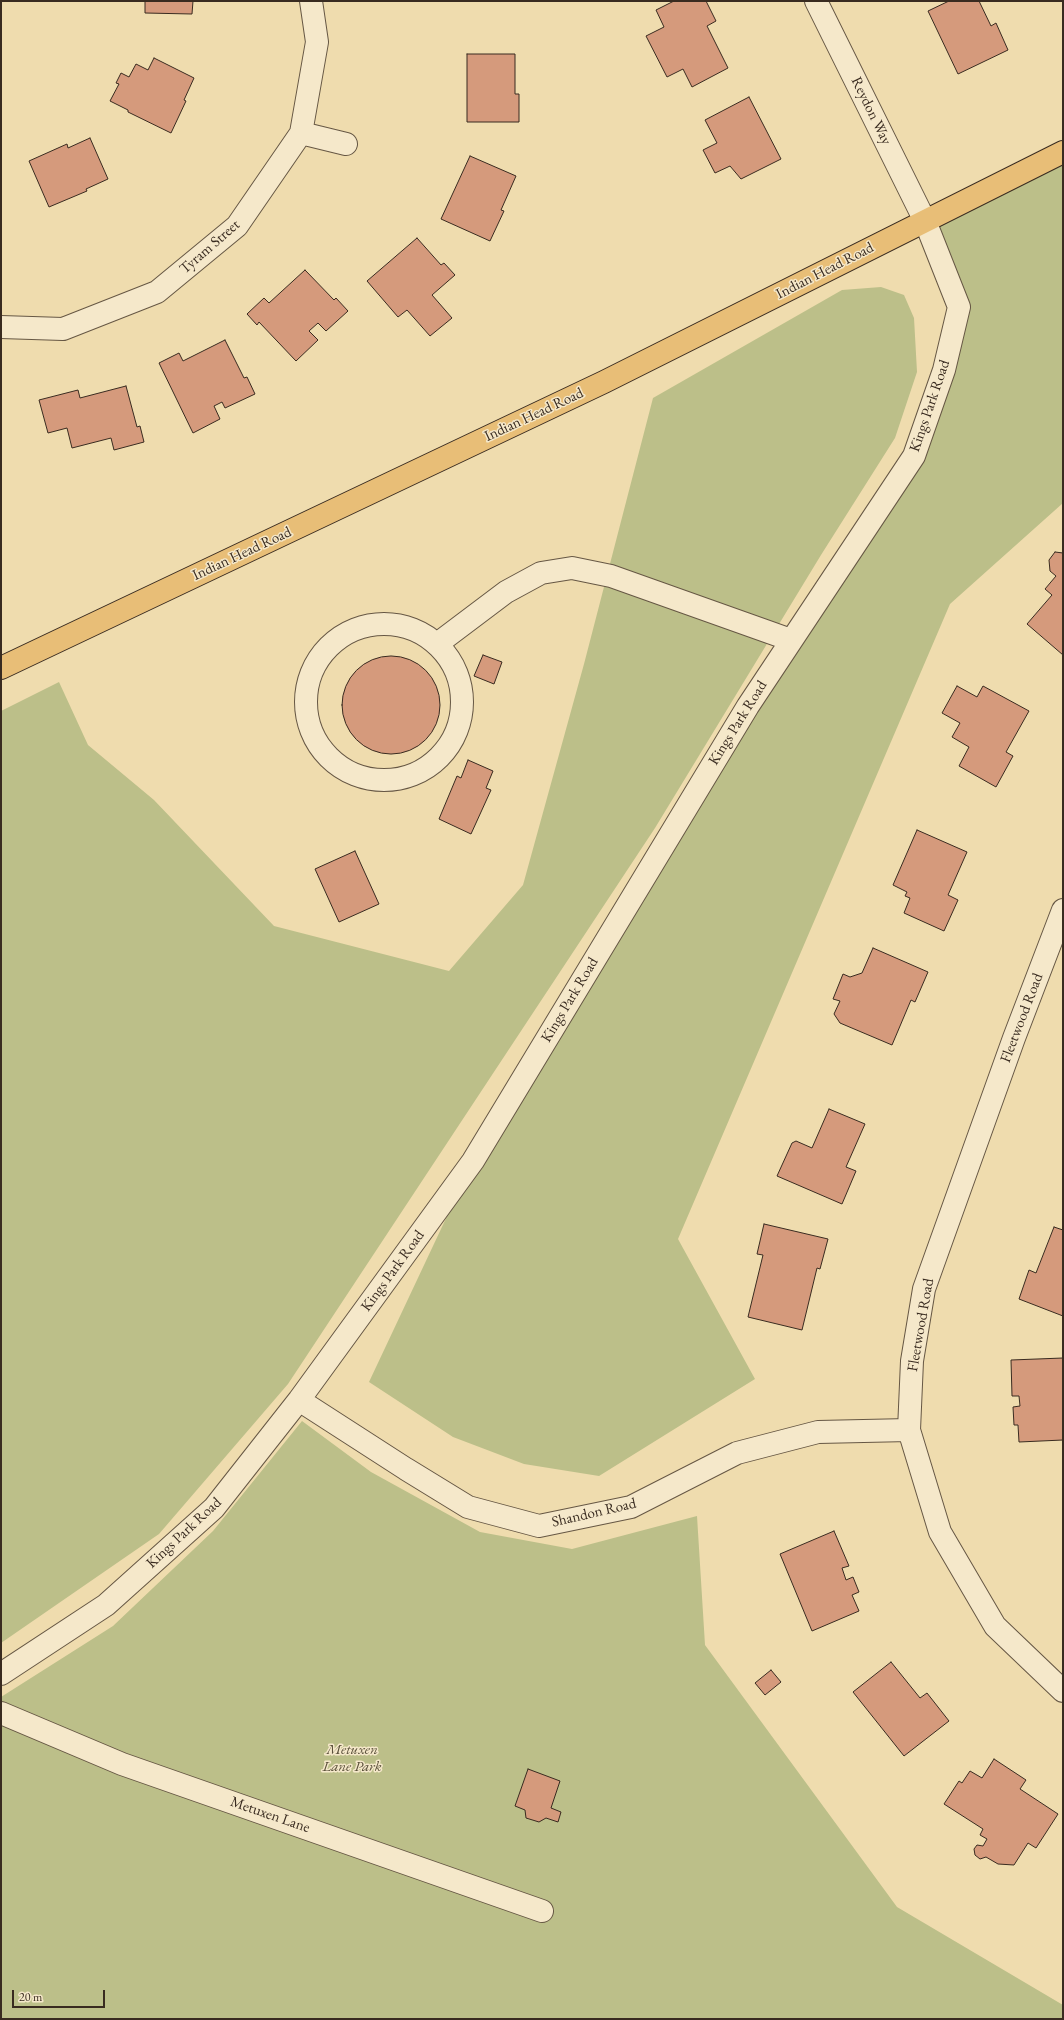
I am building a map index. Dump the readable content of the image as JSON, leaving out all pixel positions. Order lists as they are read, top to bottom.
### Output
{
  "streets": {
    "main road": ["Indian Head Road"],
    "street": [
      "Reydon Way",
      "Tyram Street",
      "Kings Park Road",
      "Fleetwood Road",
      "Shandon Road",
      "Metuxen Lane"
    ]
  },
  "crossings": [
    ["Reydon Way", "Indian Head Road"],
    ["Reydon Way", "Kings Park Road"],
    ["Indian Head Road", "Kings Park Road"],
    ["Kings Park Road", "Shandon Road"],
    ["Fleetwood Road", "Shandon Road"]
  ],
  "parks": ["Metuxen Lane Park"],
  "scale_bar": "20 m"
}
